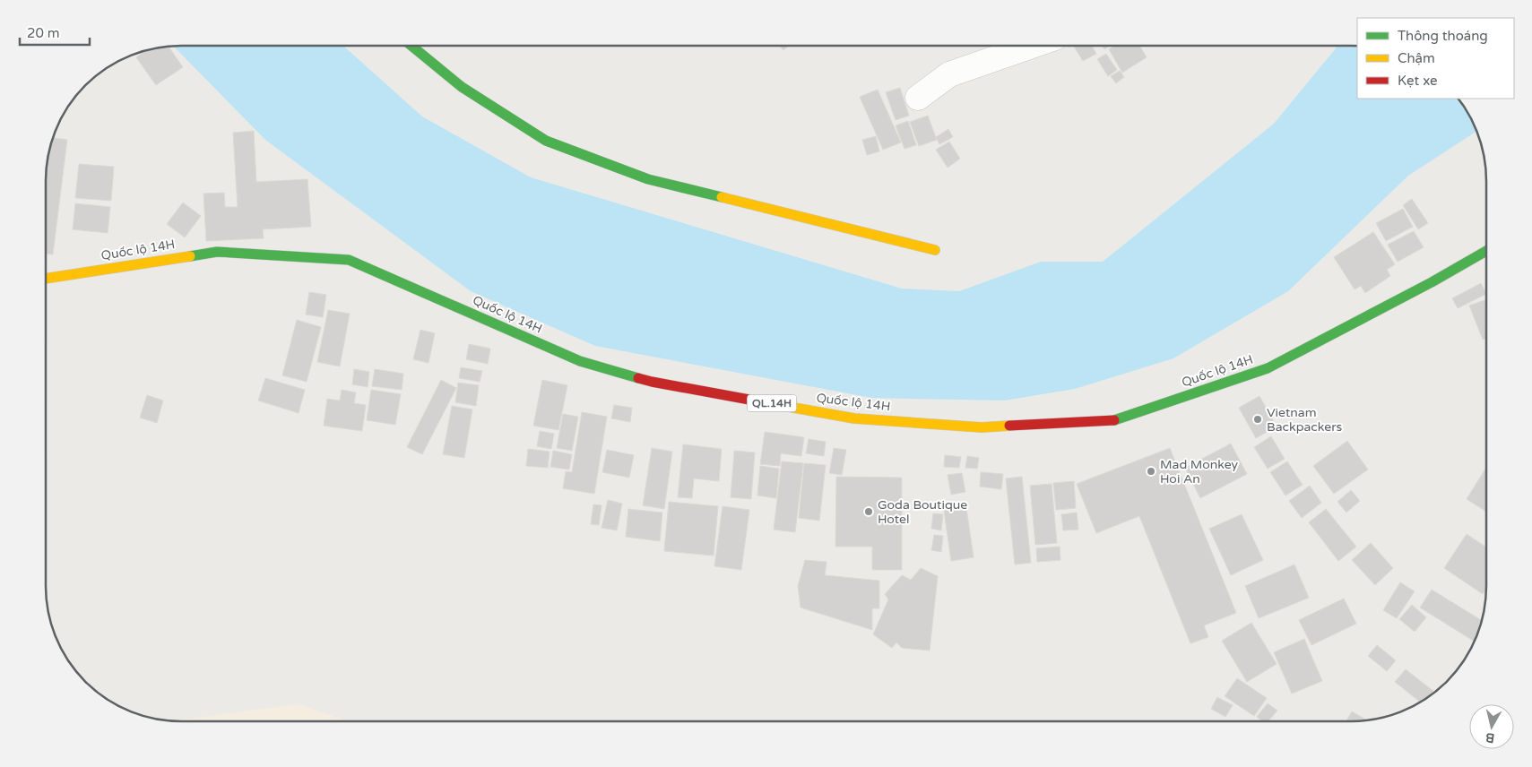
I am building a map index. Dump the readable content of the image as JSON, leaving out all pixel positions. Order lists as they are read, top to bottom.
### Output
{
  "streets": {
    "main road": ["Quốc lộ 14H", "QL.14H"]
  },
  "places": ["Vietnam Backpackers", "Mad Monkey Hoi An", "Goda Boutique Hotel"],
  "legend": ["Thông thoáng", "Chậm", "Kẹt xe"],
  "scale_bar": "20 m",
  "north": "bottom"
}
